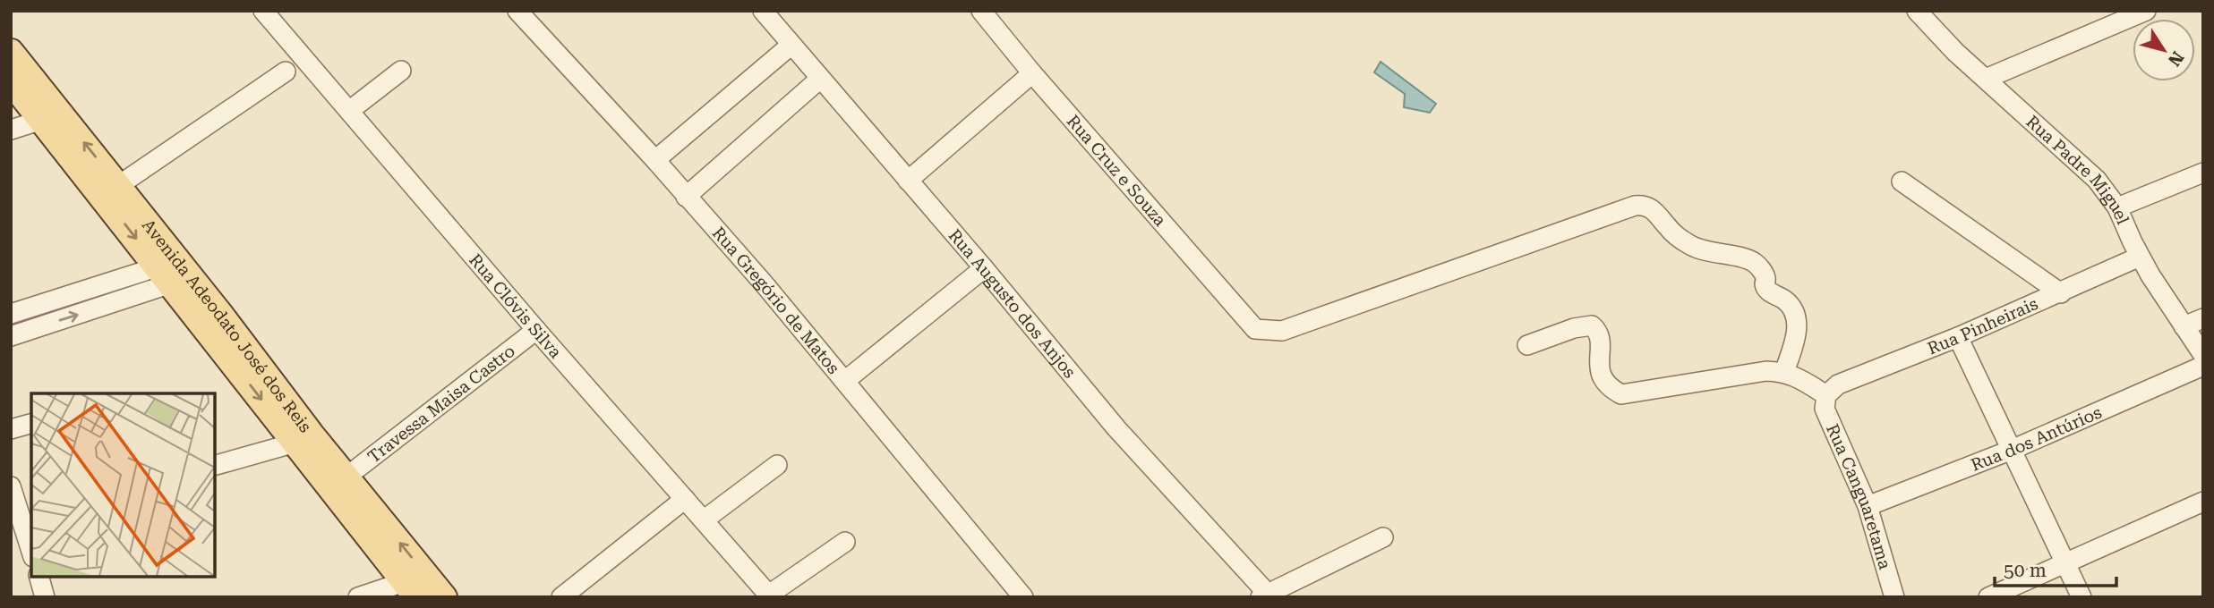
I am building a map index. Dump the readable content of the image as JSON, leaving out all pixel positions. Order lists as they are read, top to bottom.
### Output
{
  "streets": {
    "main road": ["Avenida Adeodato José dos Reis"],
    "street": [
      "Rua Cruz e Souza",
      "Rua Padre Miguel",
      "Rua Gregório de Matos",
      "Rua Augusto dos Anjos",
      "Rua Clóvis Silva",
      "Rua Pinheirais",
      "Travessa Maisa Castro",
      "Rua dos Antúrios",
      "Rua Canguaretama"
    ]
  },
  "crossings": [
    ["Rua Padre Miguel", "Rua Pinheirais"],
    ["Rua Clóvis Silva", "Travessa Maisa Castro"],
    ["Avenida Adeodato José dos Reis", "Travessa Maisa Castro"],
    ["Rua Pinheirais", "Rua Canguaretama"],
    ["Rua dos Antúrios", "Rua Canguaretama"]
  ],
  "scale_bar": "50 m",
  "north": "bottom right"
}
